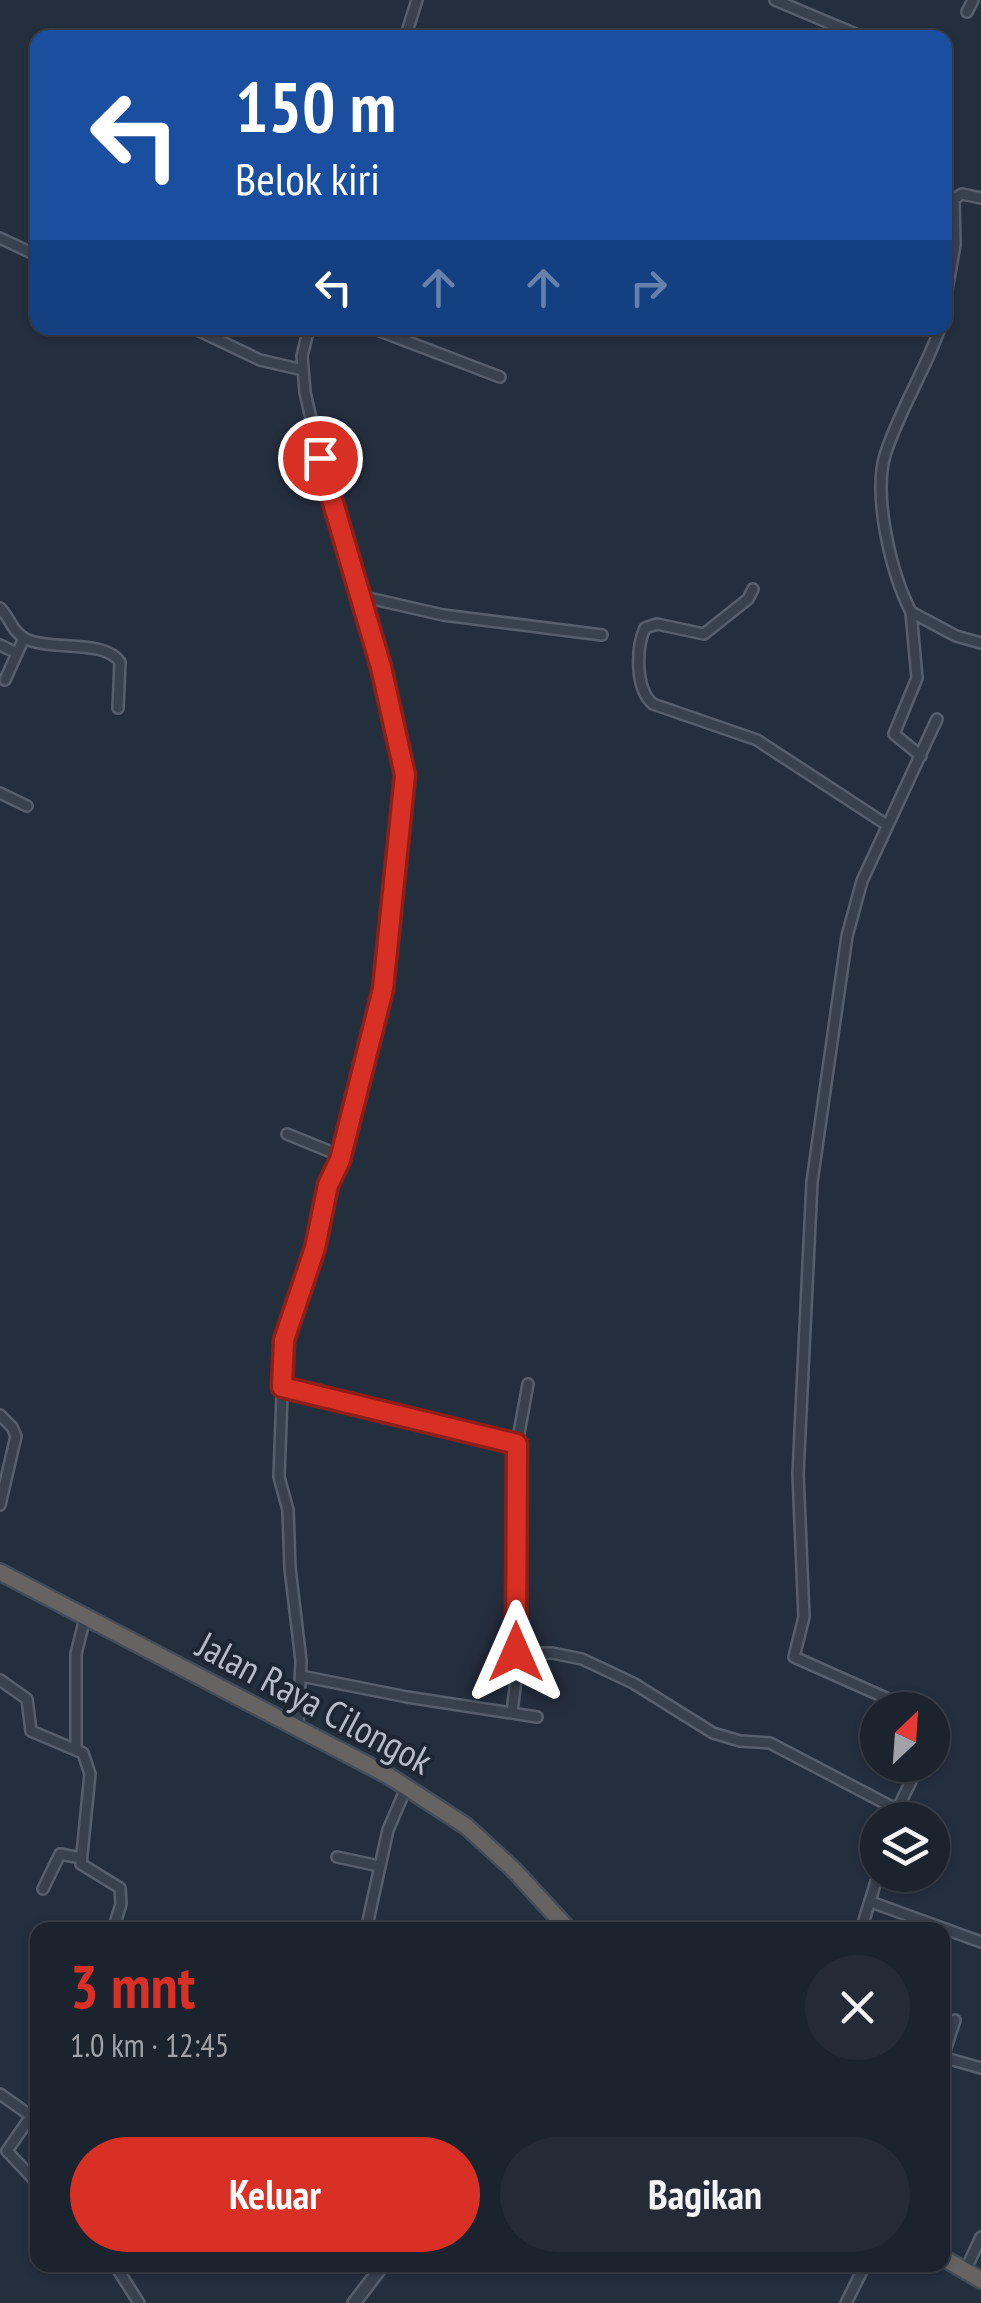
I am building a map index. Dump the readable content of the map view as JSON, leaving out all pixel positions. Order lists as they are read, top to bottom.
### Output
{
  "streets": {
    "highway": ["Jalan Raya Cilongok"]
  },
  "north": "top right",
  "page": {
    "turn": ["150 m", "Belok kiri"],
    "heading": ["3 mnt", "1.0 km · 12:45"],
    "buttons": ["Keluar", "Bagikan"]
  }
}
